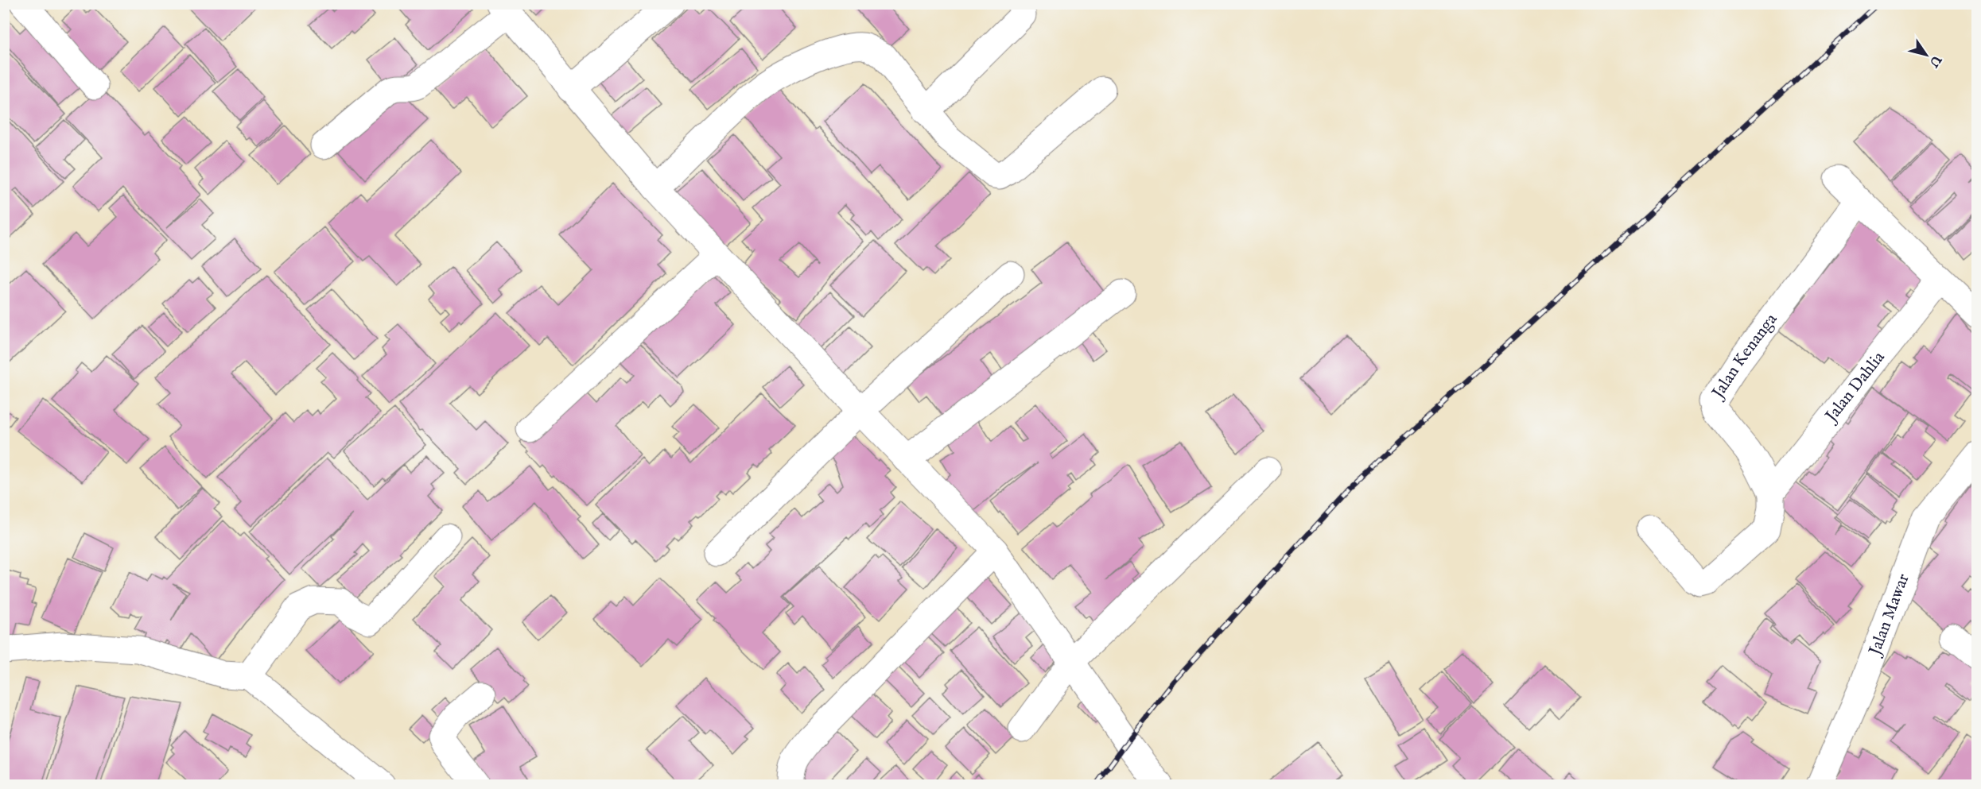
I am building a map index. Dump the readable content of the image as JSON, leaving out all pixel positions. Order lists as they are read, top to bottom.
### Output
{
  "streets": {
    "street": ["Jalan Kenanga", "Jalan Dahlia", "Jalan Mawar"]
  },
  "crossings": [
    ["Jalan Kenanga", "Jalan Dahlia"]
  ],
  "north": "bottom right"
}
